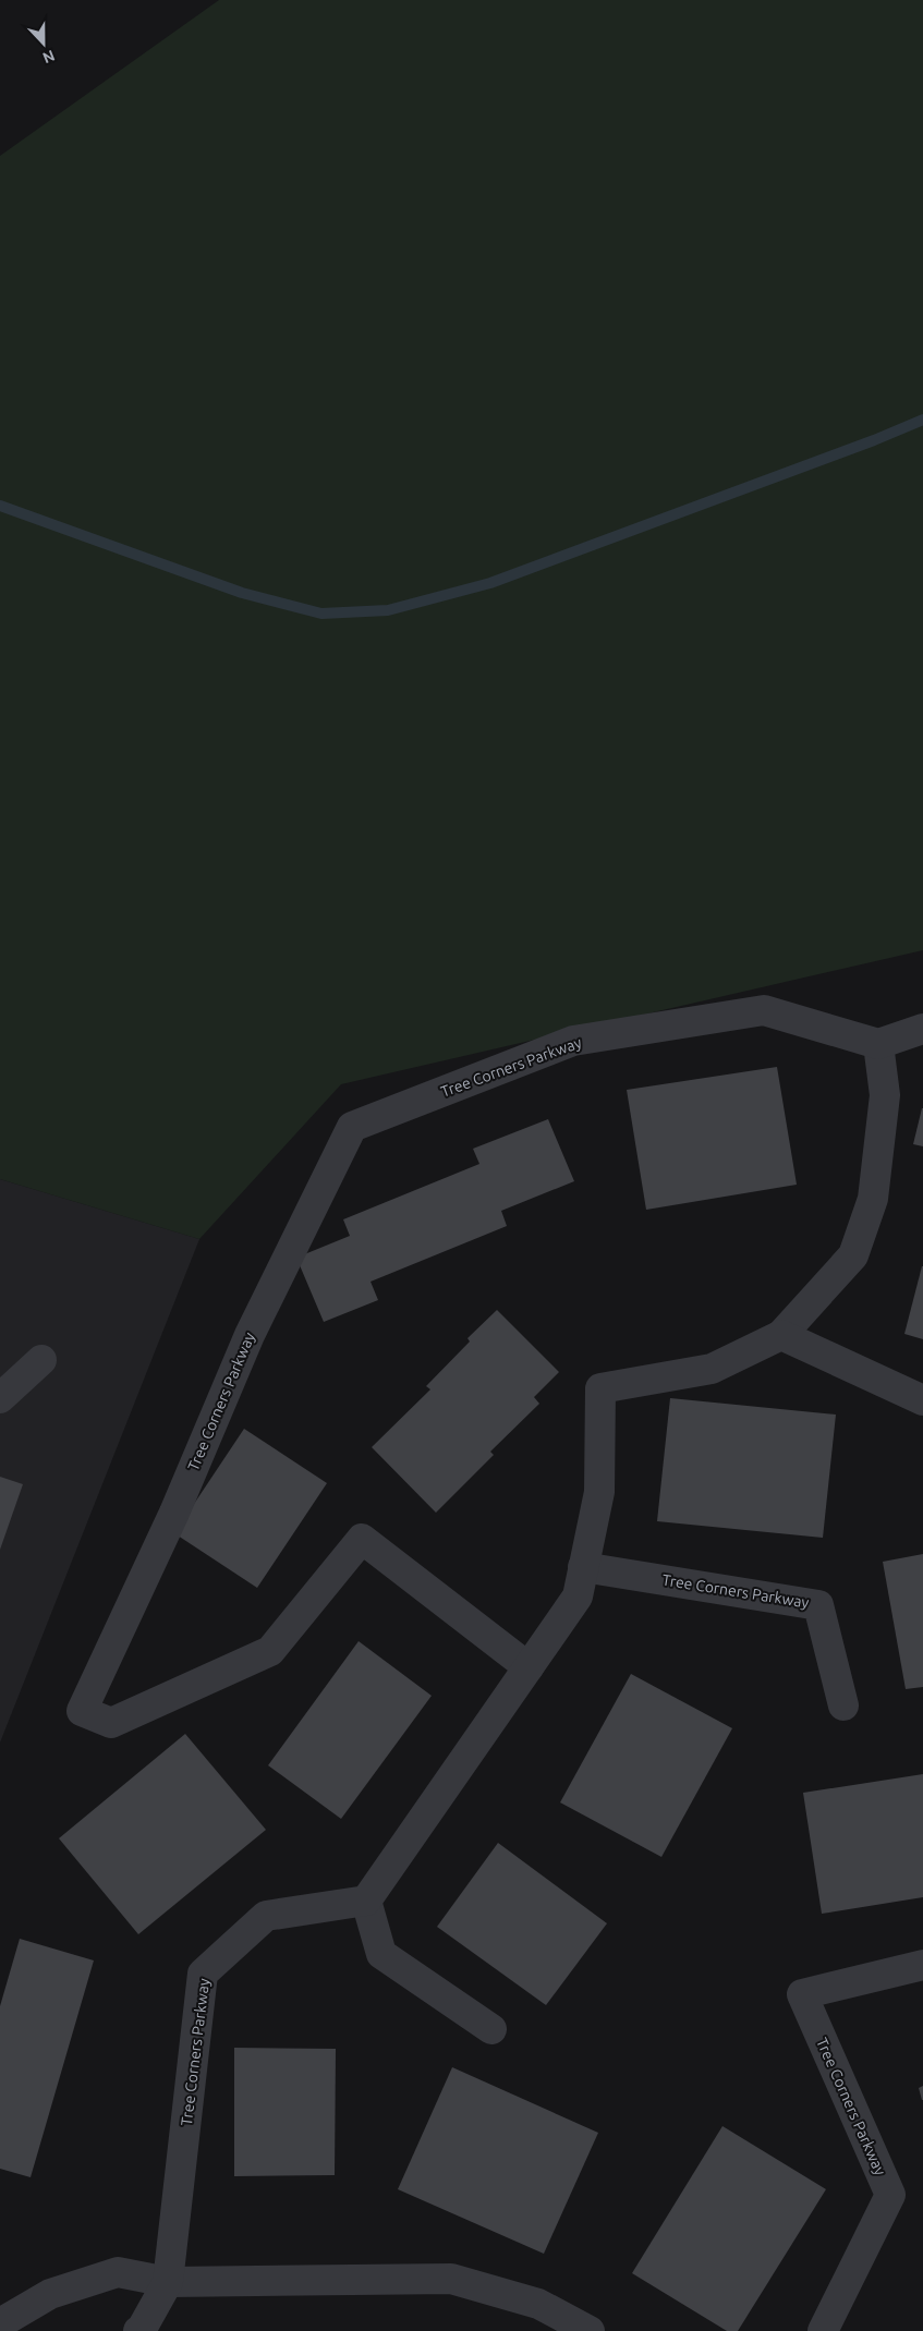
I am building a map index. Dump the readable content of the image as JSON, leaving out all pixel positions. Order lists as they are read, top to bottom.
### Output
{
  "streets": {
    "street": ["Tree Corners Parkway"]
  },
  "north": "bottom"
}
